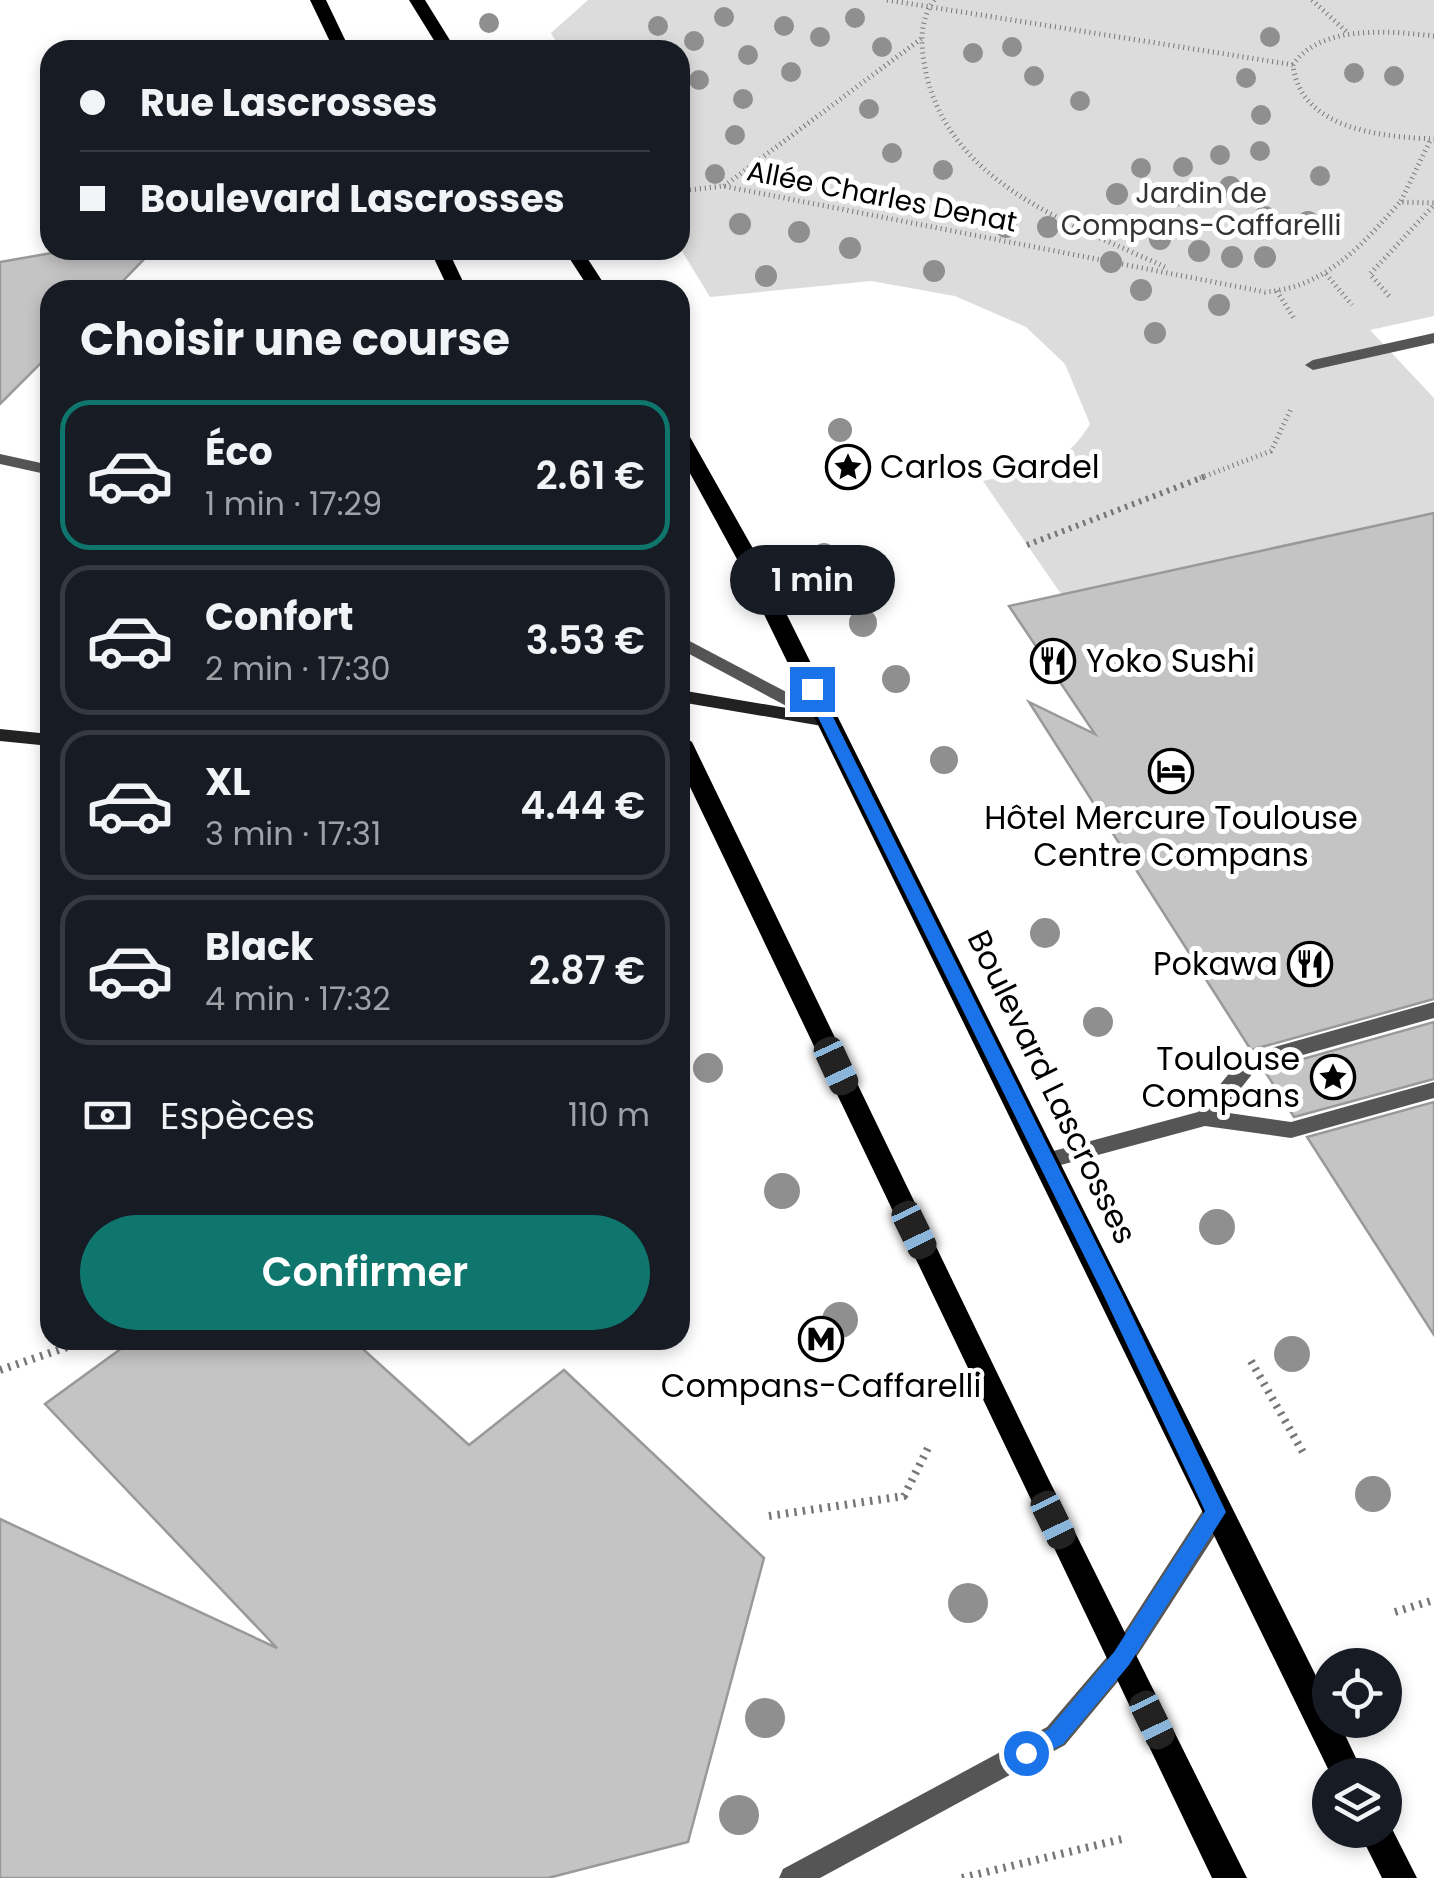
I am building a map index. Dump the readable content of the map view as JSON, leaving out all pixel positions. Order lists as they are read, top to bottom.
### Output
{
  "streets": {
    "main road": ["Boulevard Lascrosses"],
    "path": ["Allée Charles Denat"]
  },
  "parks": ["Jardin de Compans-Caffarelli"],
  "places": {
    "place": ["Carlos Gardel", "Toulouse Compans"],
    "restaurant": ["Yoko Sushi", "Pokawa"],
    "hotel": ["Hôtel Mercure Toulouse Centre Compans"],
    "metro station": ["Compans-Caffarelli"]
  },
  "page": {
    "banner": ["Rue Lascrosses", "Boulevard Lascrosses"],
    "heading": "Choisir une course",
    "list": [
      {
        "name": "Éco",
        "note": "1 min · 17:29",
        "value": "2.61 €"
      },
      {
        "name": "Confort",
        "note": "2 min · 17:30",
        "value": "3.53 €"
      },
      {
        "name": "XL",
        "note": "3 min · 17:31",
        "value": "4.44 €"
      },
      {
        "name": "Black",
        "note": "4 min · 17:32",
        "value": "2.87 €"
      }
    ],
    "bubble": "1 min",
    "pay": ["Espèces", "110 m"],
    "buttons": "Confirmer"
  }
}
